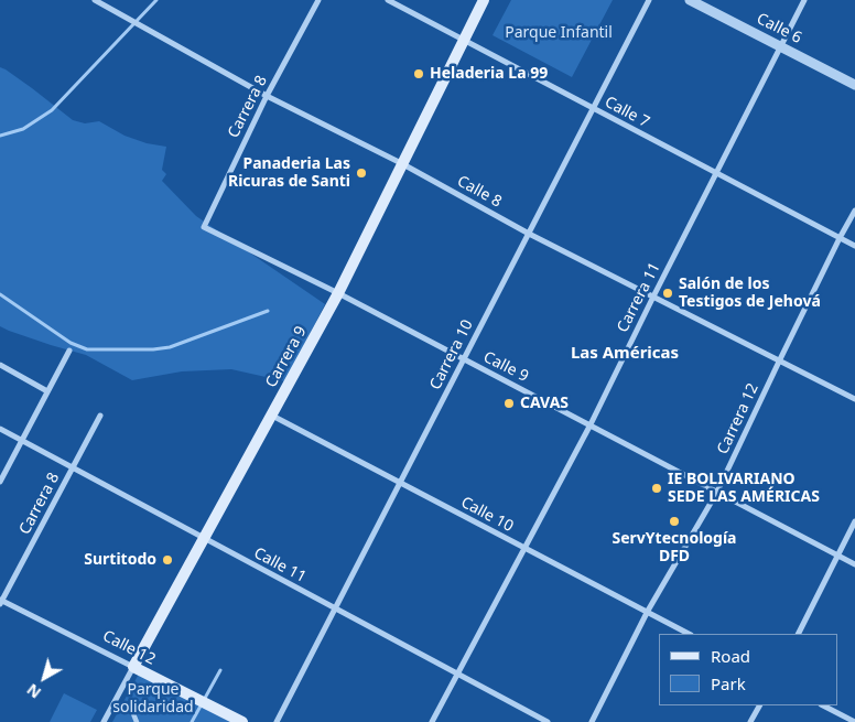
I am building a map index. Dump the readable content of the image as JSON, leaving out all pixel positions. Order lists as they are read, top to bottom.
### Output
{
  "streets": {
    "main road": ["Carrera 9", "Calle 12"],
    "street": [
      "Calle 6",
      "Carrera 8",
      "Calle 7",
      "Calle 8",
      "Carrera 11",
      "Carrera 10",
      "Calle 9",
      "Carrera 12",
      "Calle 10",
      "Calle 11"
    ]
  },
  "crossings": [
    ["Calle 6", "Carrera 11"],
    ["Carrera 8", "Calle 8"],
    ["Carrera 8", "Calle 9"],
    ["Carrera 8", "Calle 11"],
    ["Carrera 8", "Calle 12"],
    ["Calle 7", "Carrera 11"],
    ["Calle 7", "Carrera 10"],
    ["Calle 7", "Carrera 9"],
    ["Calle 7", "Carrera 12"],
    ["Calle 8", "Carrera 11"],
    ["Calle 8", "Carrera 10"],
    ["Calle 8", "Carrera 9"],
    ["Calle 8", "Carrera 12"],
    ["Carrera 11", "Calle 9"],
    ["Carrera 11", "Calle 10"],
    ["Carrera 11", "Calle 11"],
    ["Carrera 10", "Calle 9"],
    ["Carrera 10", "Calle 10"],
    ["Carrera 10", "Calle 11"],
    ["Carrera 9", "Calle 9"],
    ["Carrera 9", "Calle 10"],
    ["Carrera 9", "Calle 11"],
    ["Carrera 9", "Calle 12"],
    ["Calle 9", "Carrera 12"],
    ["Carrera 12", "Calle 10"]
  ],
  "districts": ["Las Américas"],
  "parks": ["Parque Infantil", "Parque solidaridad"],
  "places": [
    "Heladeria La 99",
    "Panaderia Las Ricuras de Santi",
    "Salón de los Testigos de Jehová",
    "CAVAS",
    "IE BOLIVARIANO SEDE LAS AMÉRICAS",
    "ServYtecnología DFD",
    "Surtitodo"
  ],
  "legend": ["Road", "Park"],
  "north": "bottom left"
}
